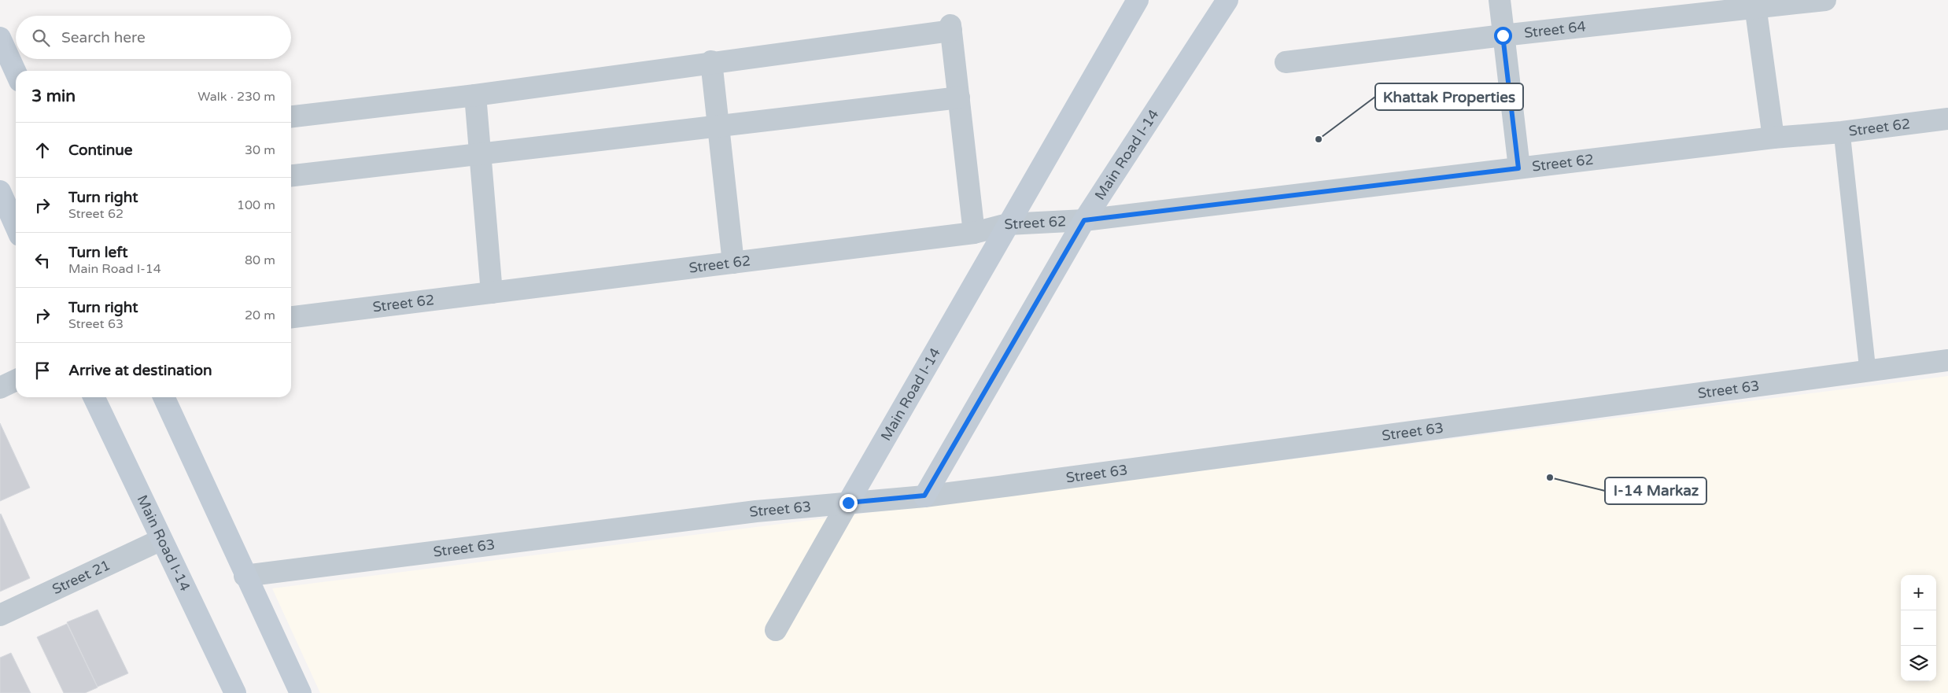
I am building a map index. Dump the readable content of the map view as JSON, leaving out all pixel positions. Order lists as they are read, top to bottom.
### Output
{
  "streets": {
    "main road": ["Main Road I-14"],
    "street": [
      "Street 64",
      "Street 62",
      "Street 63",
      "Street 21"
    ]
  },
  "crossings": [
    ["Street 62", "Main Road I-14"],
    ["Main Road I-14", "Street 63"],
    ["Main Road I-14", "Street 21"]
  ],
  "places": ["Khattak Properties", "I-14 Markaz"],
  "page": {
    "search": "Search here",
    "heading": ["3 min", "Walk · 230 m"],
    "list": [
      ["Continue", "30 m"],
      ["Turn right", "Street 62", "100 m"],
      ["Turn left", "Main Road I-14", "80 m"],
      ["Turn right", "Street 63", "20 m"],
      "Arrive at destination"
    ],
    "map_buttons": ["+", "−"]
  }
}
